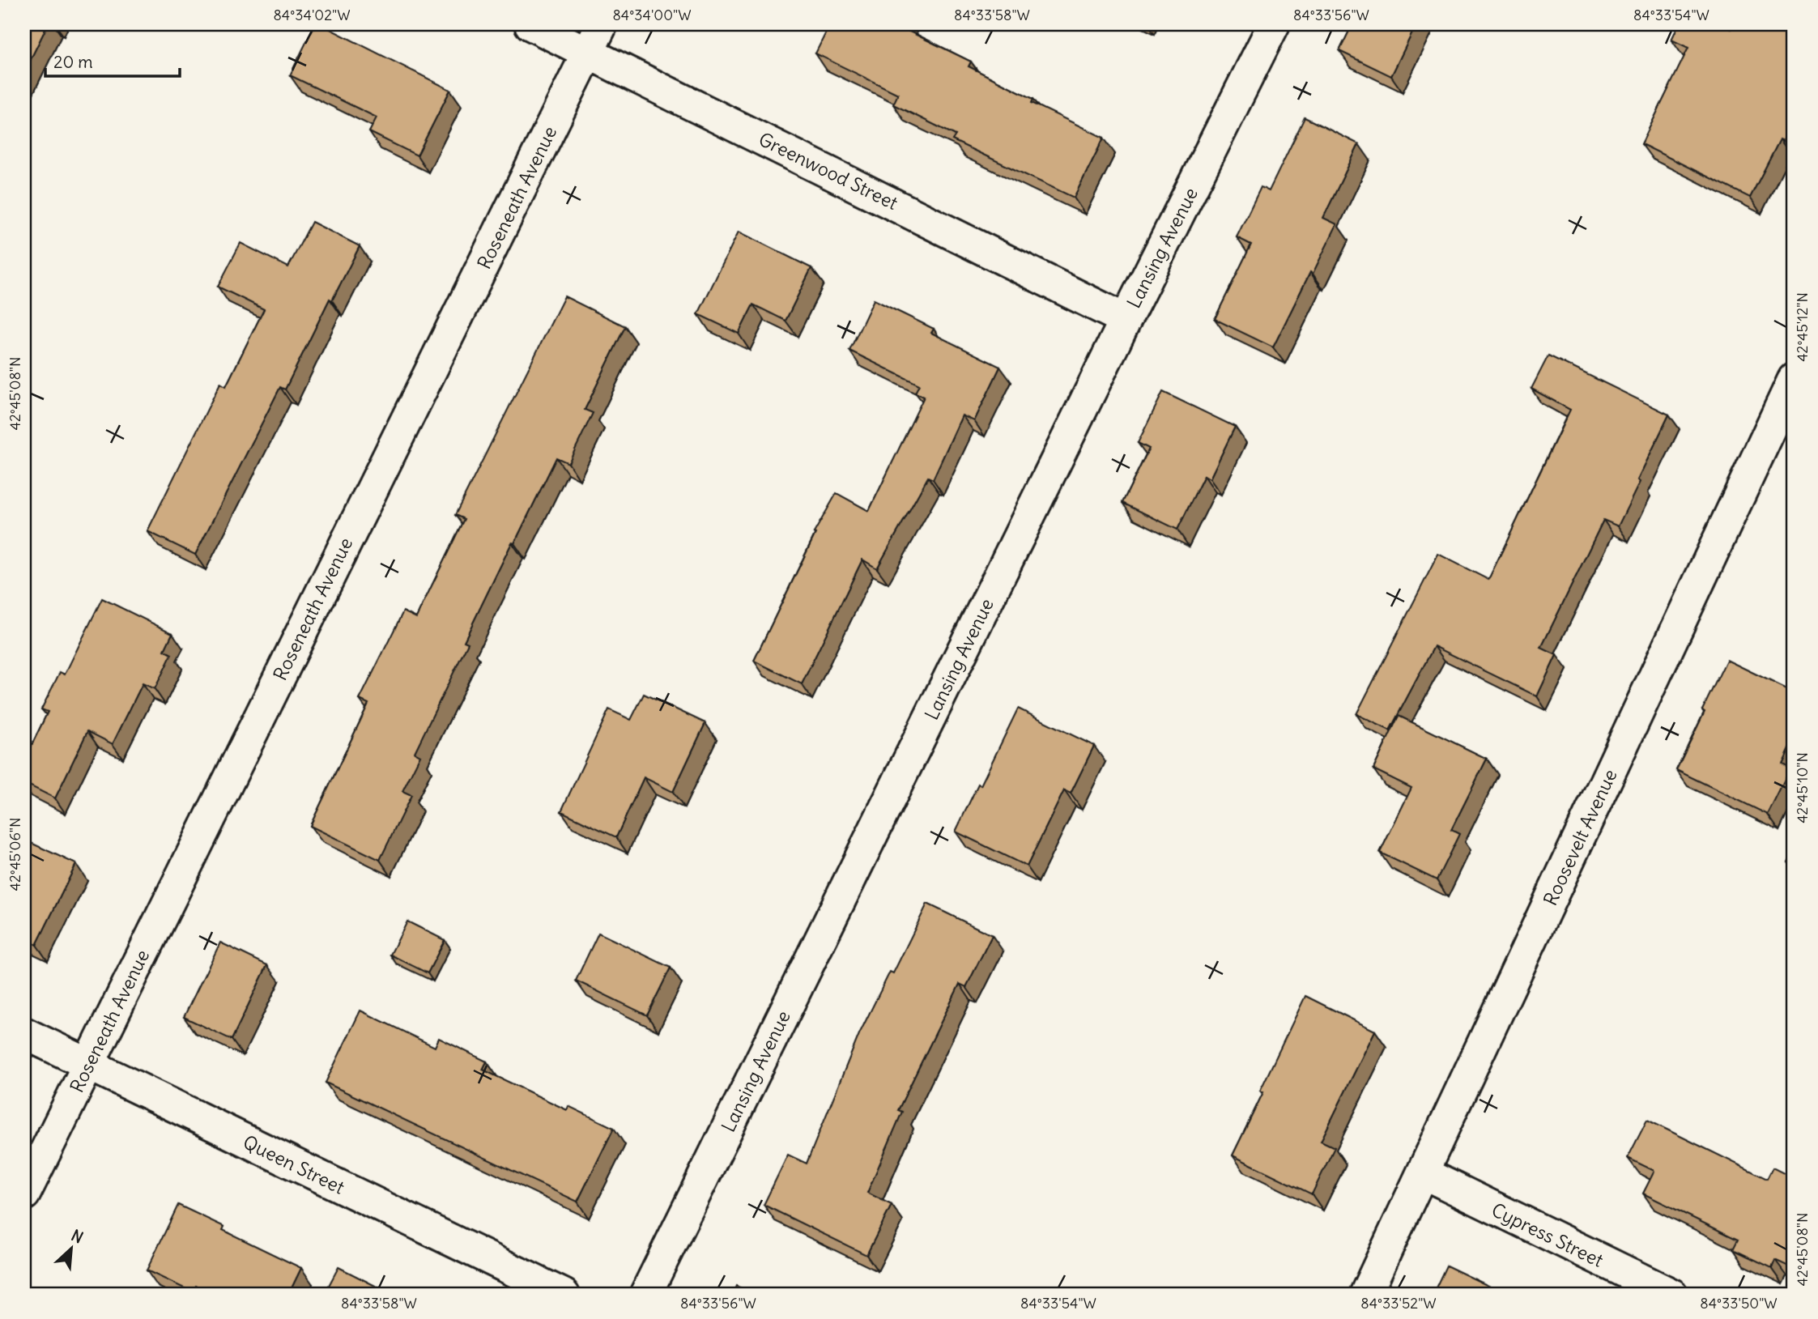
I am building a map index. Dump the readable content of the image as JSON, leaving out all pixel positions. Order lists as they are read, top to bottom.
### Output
{
  "streets": {
    "street": [
      "Greenwood Street",
      "Roseneath Avenue",
      "Lansing Avenue",
      "Roosevelt Avenue",
      "Queen Street",
      "Cypress Street"
    ]
  },
  "crossings": [
    ["Greenwood Street", "Roseneath Avenue"],
    ["Greenwood Street", "Lansing Avenue"],
    ["Roseneath Avenue", "Queen Street"],
    ["Roosevelt Avenue", "Cypress Street"]
  ],
  "scale_bar": "20 m",
  "north": "top right",
  "coordinates": [
    "84°34'02\"W",
    "84°34'00\"W",
    "84°33'58\"W",
    "84°33'56\"W",
    "84°33'54\"W",
    "42°45'12\"N",
    "42°45'08\"N",
    "42°45'10\"N",
    "42°45'06\"N",
    "84°33'52\"W",
    "84°33'50\"W"
  ]
}
